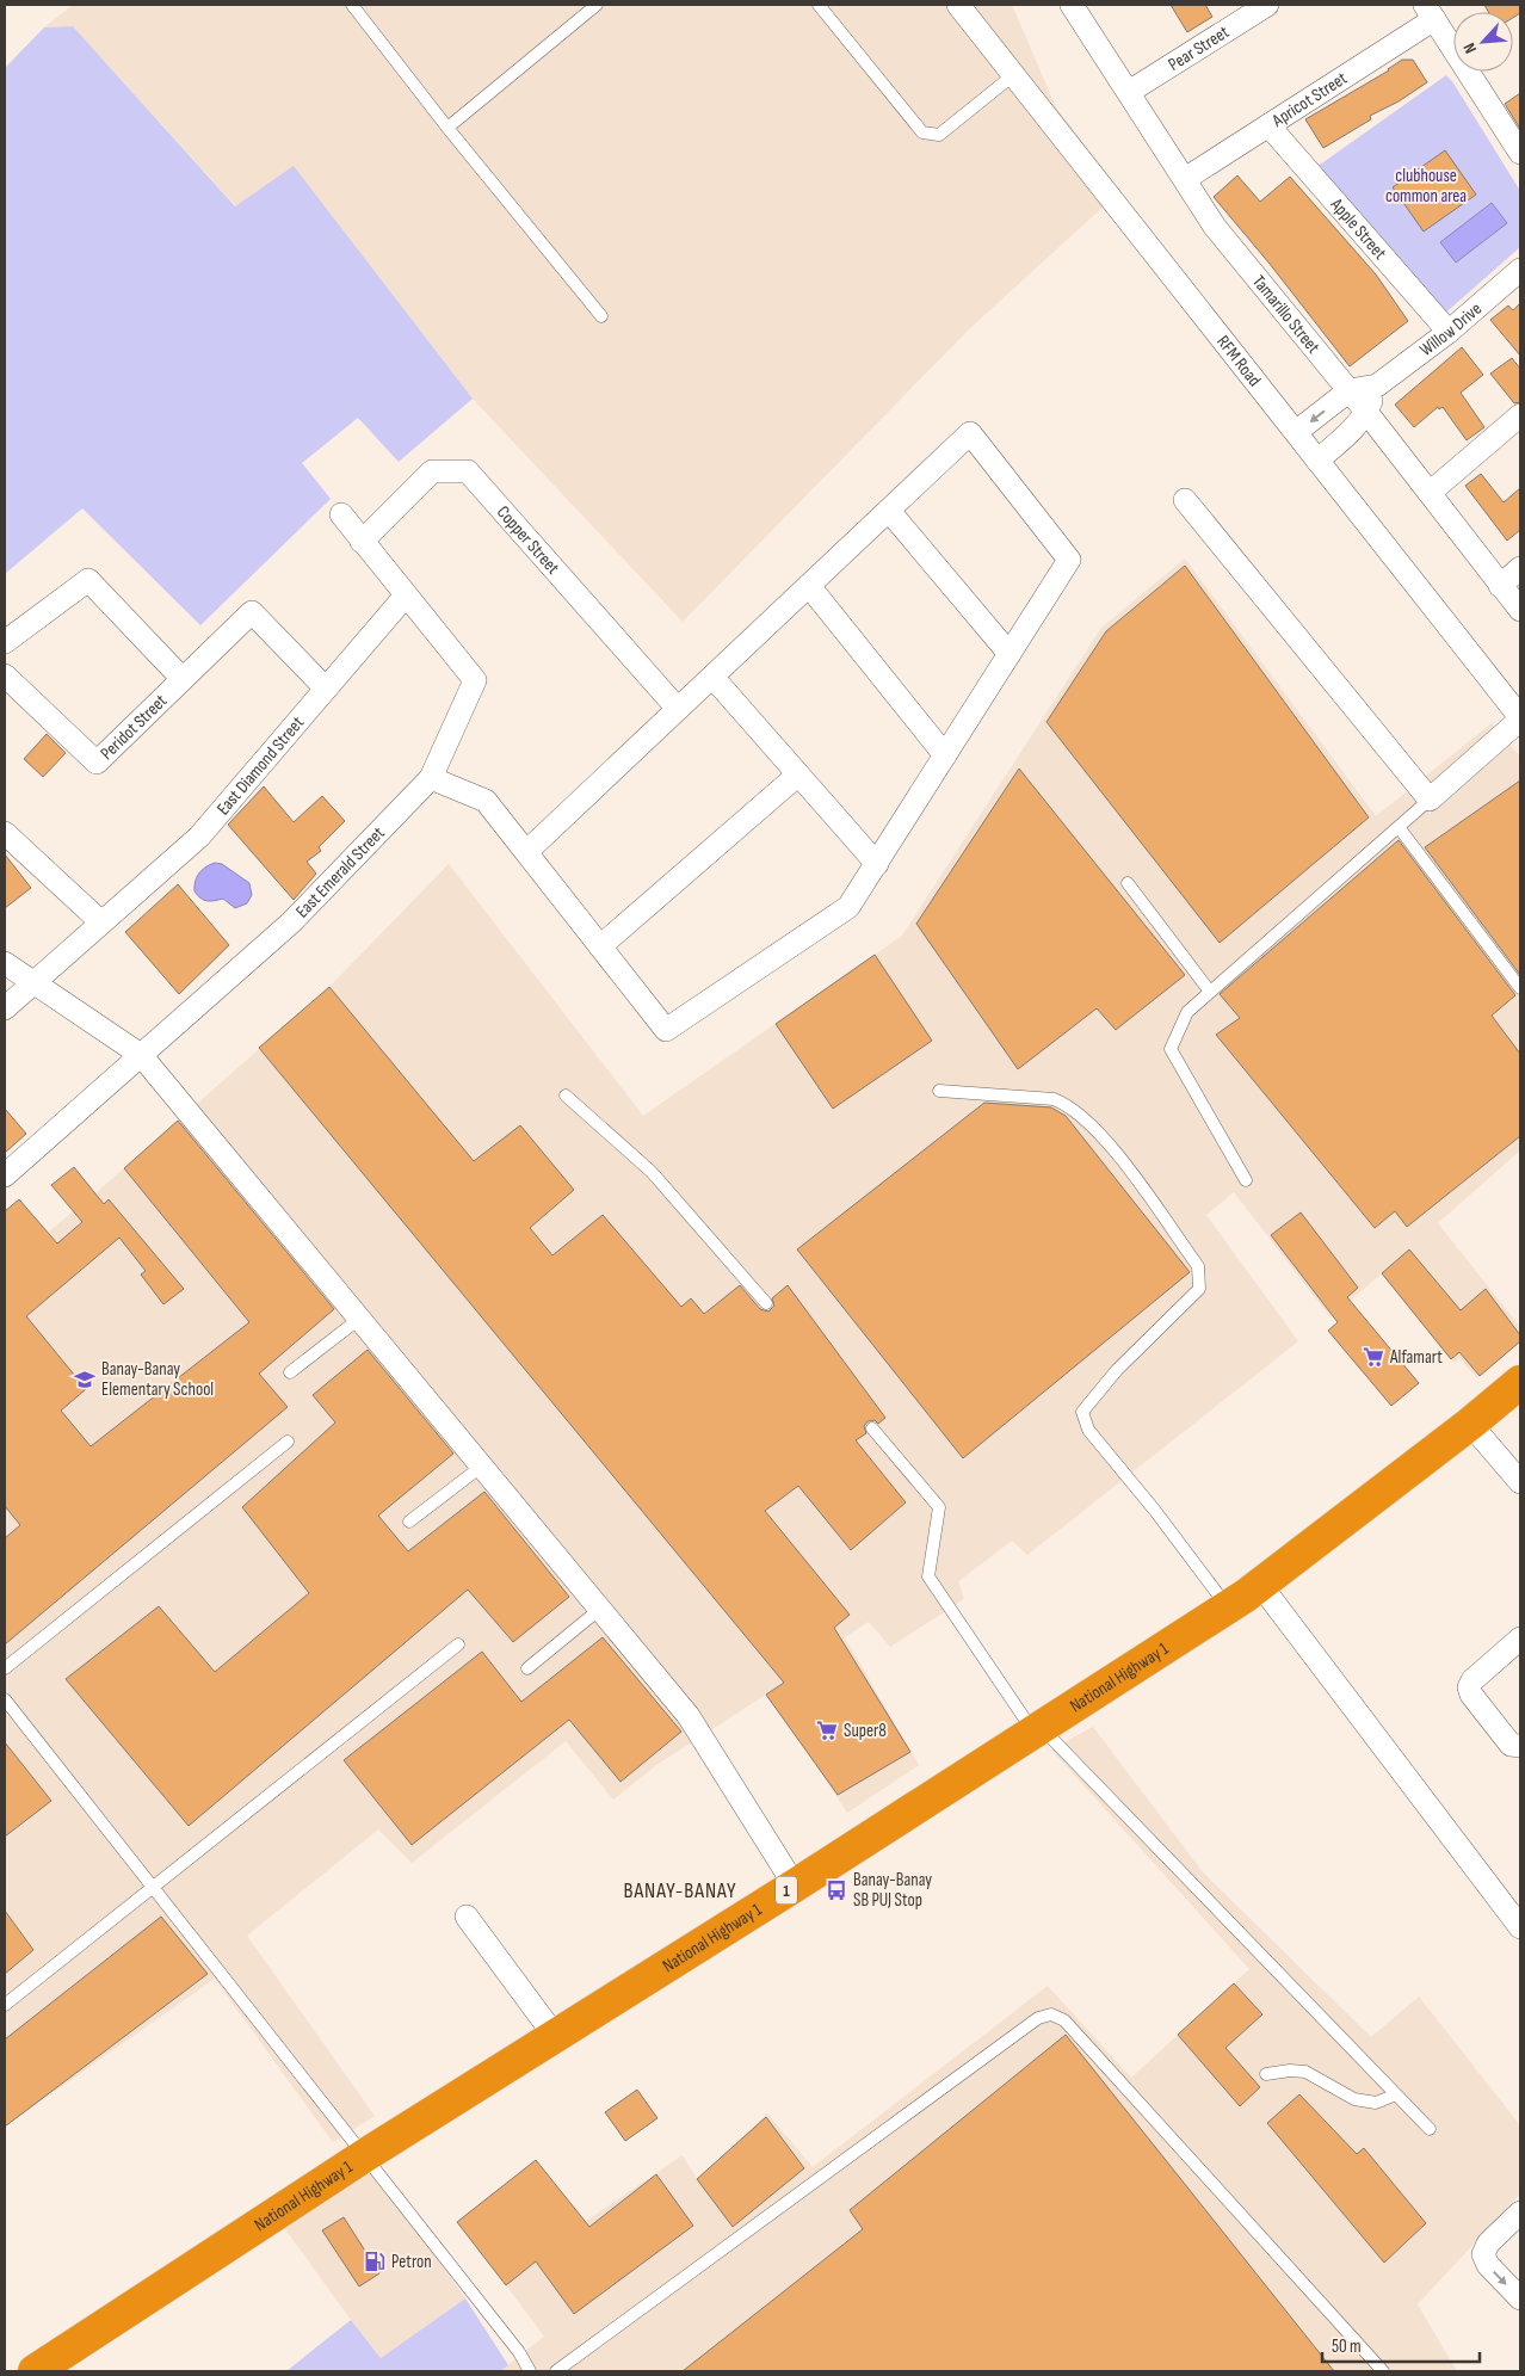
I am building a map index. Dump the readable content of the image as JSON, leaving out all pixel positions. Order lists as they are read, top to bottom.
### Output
{
  "streets": {
    "highway": ["National Highway 1", "1"],
    "street": [
      "Pear Street",
      "Apricot Street",
      "Apple Street",
      "Tamarillo Street",
      "Willow Drive",
      "RFM Road",
      "Copper Street",
      "Peridot Street",
      "East Diamond Street",
      "East Emerald Street"
    ]
  },
  "crossings": [
    ["Pear Street", "Tamarillo Street"],
    ["Apricot Street", "Apple Street"],
    ["Apricot Street", "Tamarillo Street"],
    ["Apple Street", "Willow Drive"],
    ["Copper Street", "East Emerald Street"],
    ["Peridot Street", "East Diamond Street"],
    ["East Diamond Street", "East Emerald Street"]
  ],
  "districts": ["BANAY-BANAY"],
  "parks": ["clubhouse common area"],
  "places": {
    "supermarket": ["Alfamart", "Super8"],
    "school or university": ["Banay-Banay Elementary School"],
    "bus stop": ["Banay-Banay SB PUJ Stop"],
    "fuel station": ["Petron"]
  },
  "scale_bar": "50 m",
  "north": "bottom left"
}
